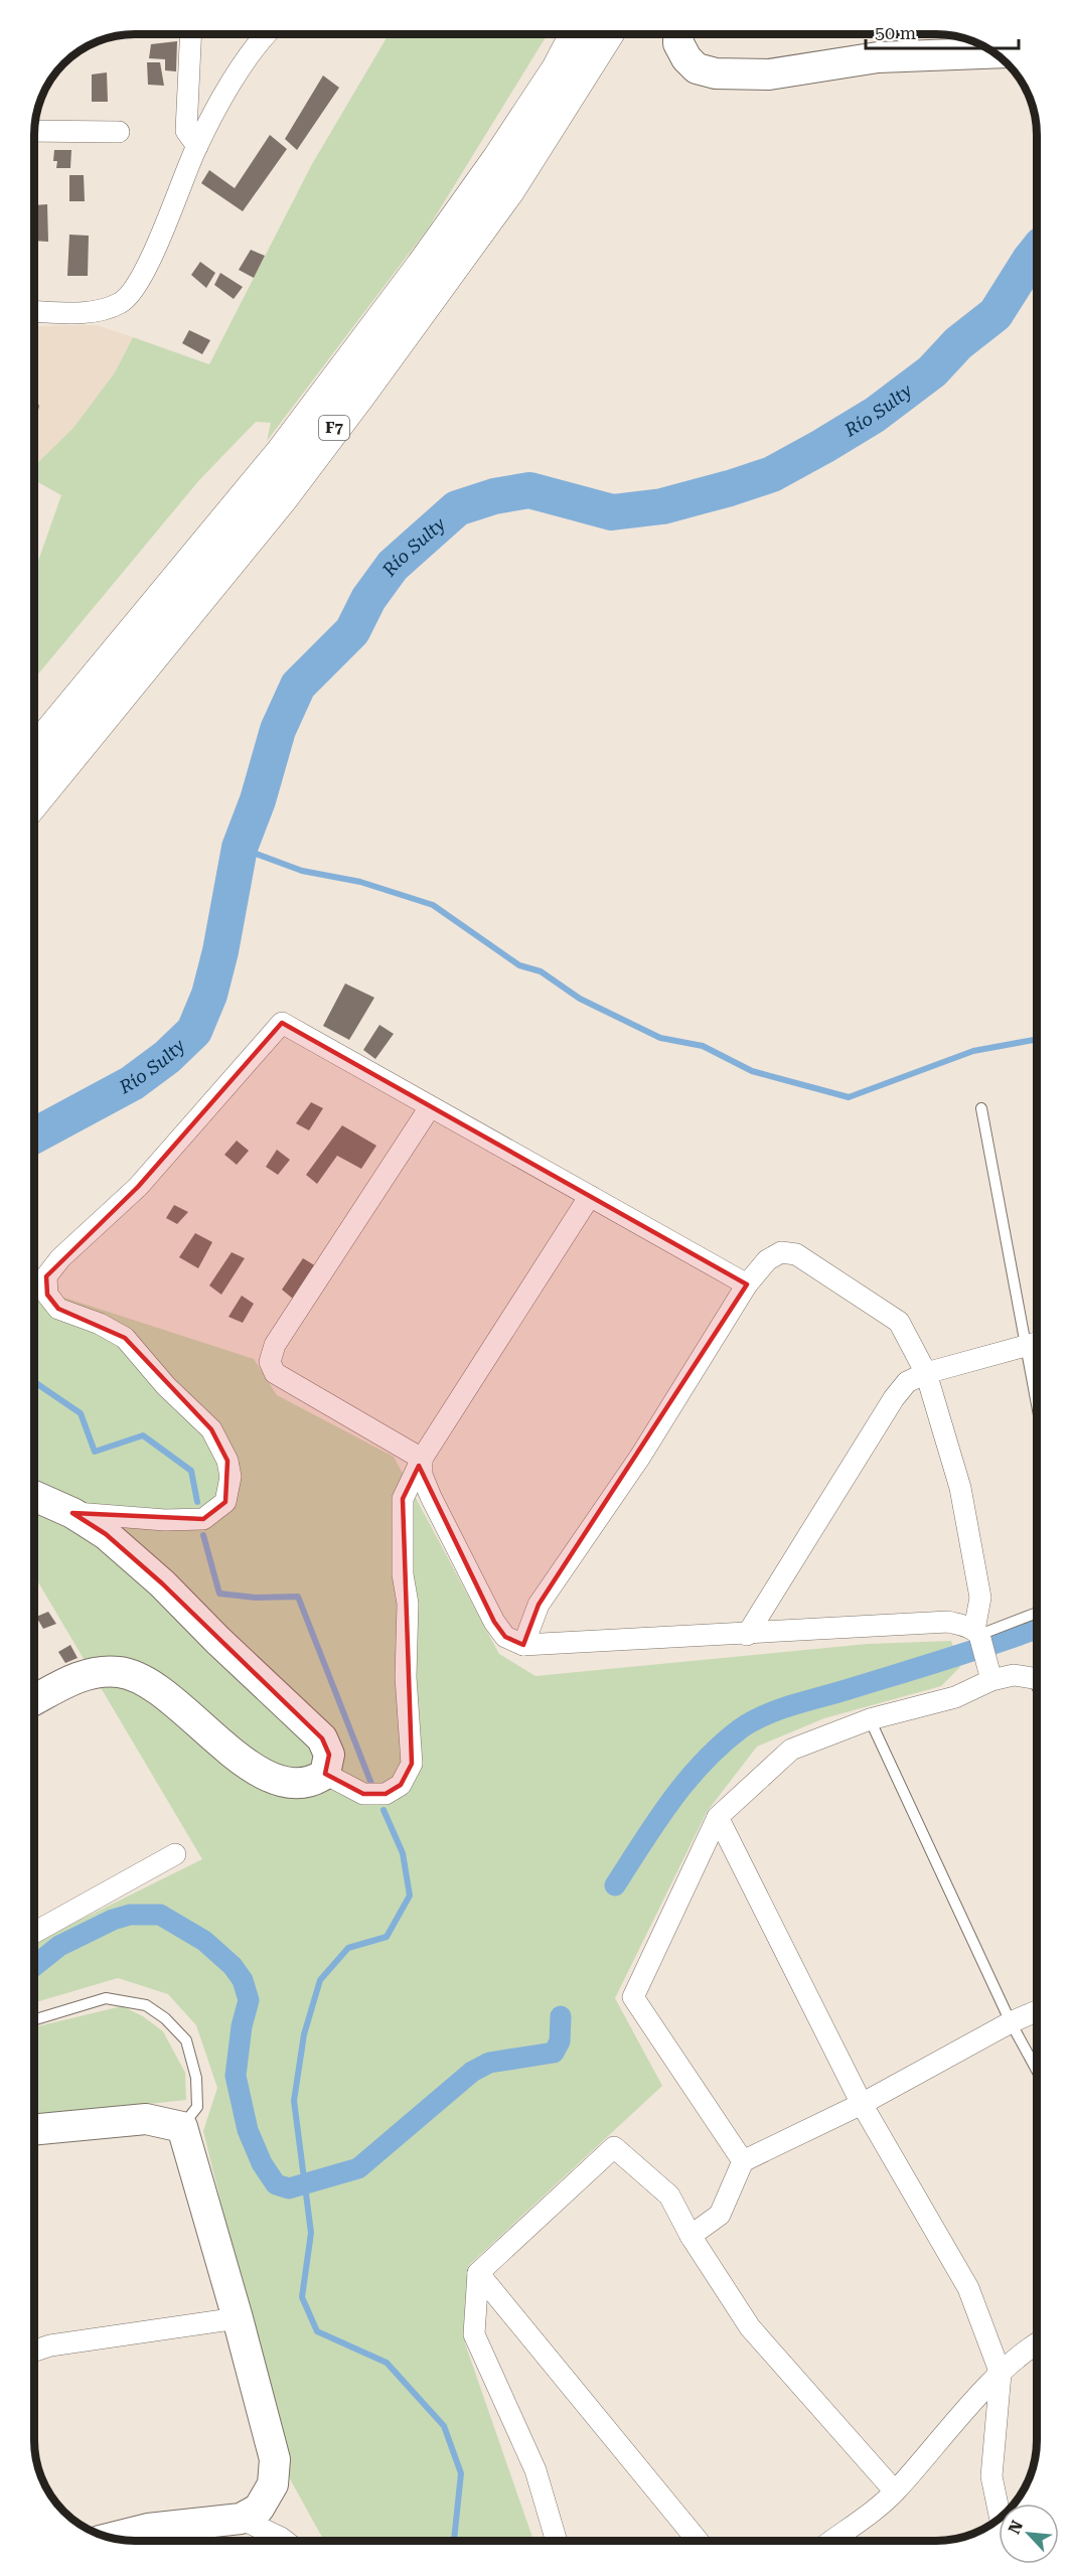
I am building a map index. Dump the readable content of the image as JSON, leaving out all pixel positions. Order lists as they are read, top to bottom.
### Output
{
  "streets": {
    "highway": ["F7"]
  },
  "water": ["Río Sulty"],
  "scale_bar": "50 m",
  "north": "top left"
}
